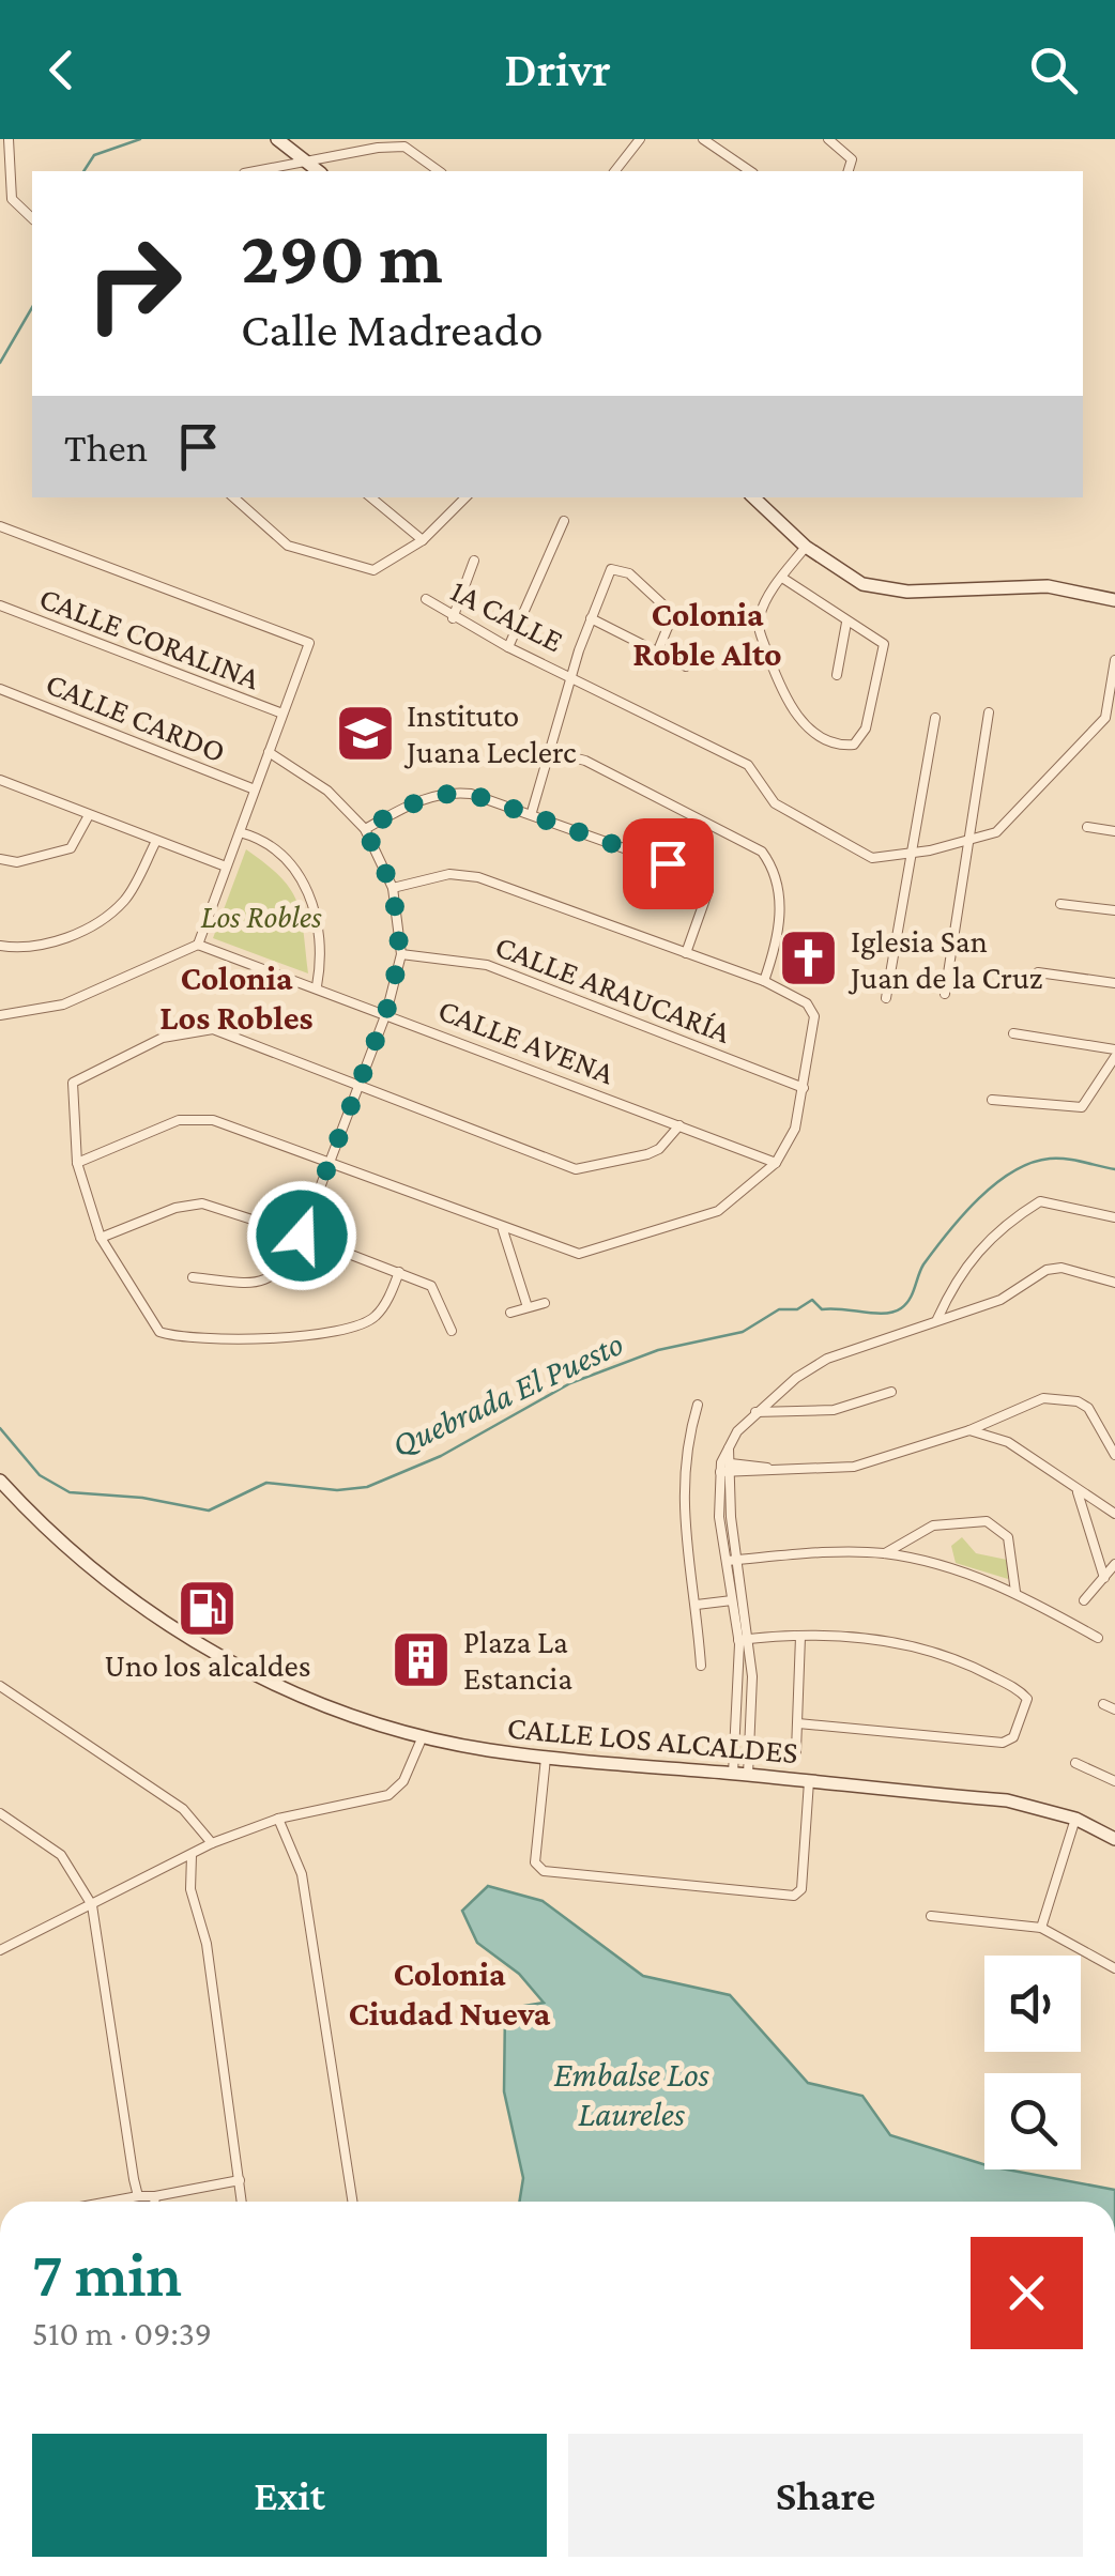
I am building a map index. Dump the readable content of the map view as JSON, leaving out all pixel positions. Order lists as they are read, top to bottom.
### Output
{
  "streets": {
    "main road": ["CALLE LOS ALCALDES"],
    "street": [
      "1A CALLE",
      "CALLE CORALINA",
      "CALLE CARDO",
      "CALLE ARAUCARÍA",
      "CALLE AVENA"
    ]
  },
  "districts": ["Colonia Roble Alto", "Colonia Los Robles", "Colonia Ciudad Nueva"],
  "water": ["Quebrada El Puesto", "Embalse Los Laureles"],
  "parks": ["Los Robles"],
  "places": {
    "school or university": ["Instituto Juana Leclerc"],
    "church": ["Iglesia San Juan de la Cruz"],
    "fuel station": ["Uno los alcaldes"],
    "building": ["Plaza La Estancia"]
  },
  "page": {
    "header": "Drivr",
    "turn": ["290 m", "Calle Madreado"],
    "then": "Then",
    "heading": ["7 min", "510 m · 09:39"],
    "buttons": ["Exit", "Share"]
  }
}
